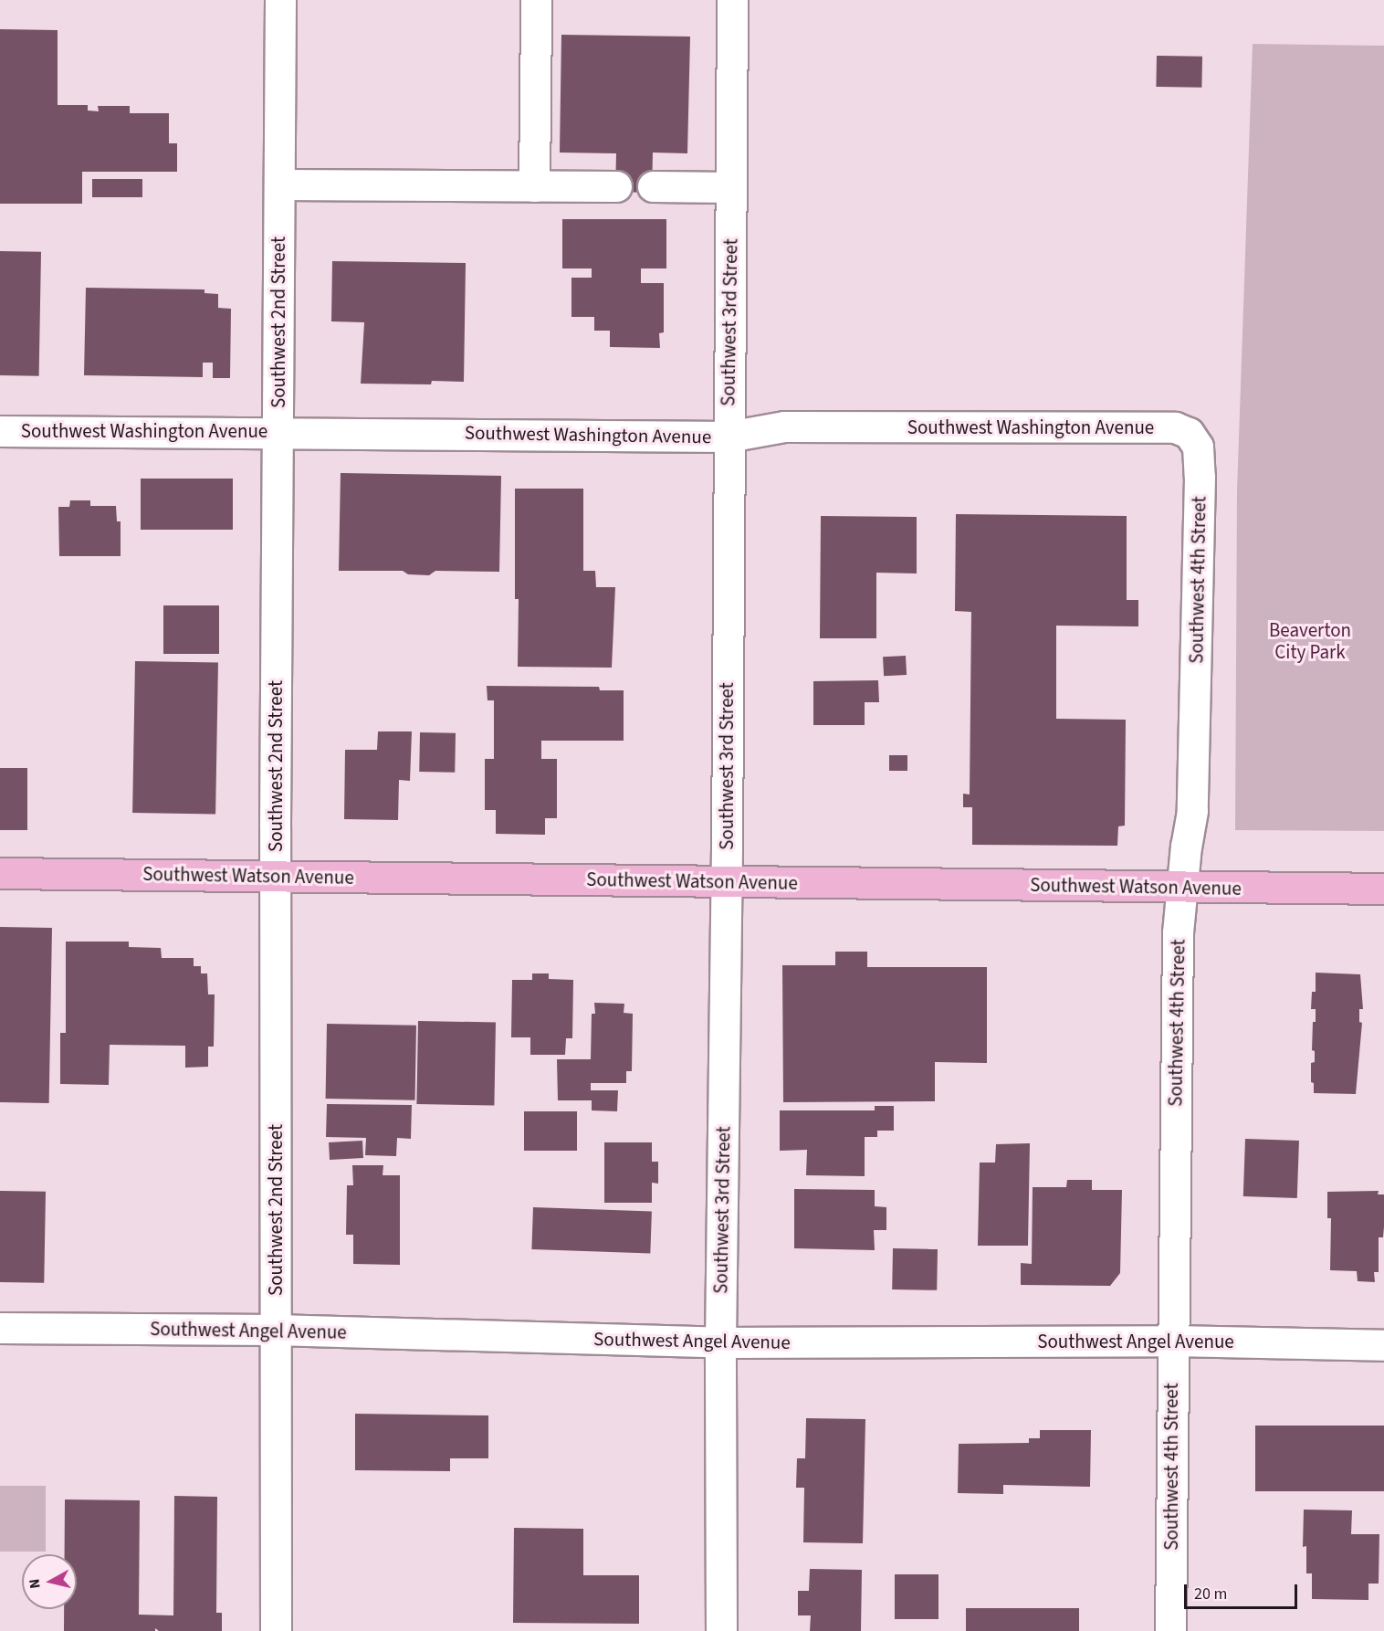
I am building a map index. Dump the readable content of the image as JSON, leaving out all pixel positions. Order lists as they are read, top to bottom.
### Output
{
  "streets": {
    "main road": ["Southwest Watson Avenue"],
    "street": [
      "Southwest 2nd Street",
      "Southwest 3rd Street",
      "Southwest Washington Avenue",
      "Southwest 4th Street",
      "Southwest Angel Avenue"
    ]
  },
  "crossings": [
    ["Southwest 2nd Street", "Southwest Washington Avenue"],
    ["Southwest 2nd Street", "Southwest Watson Avenue"],
    ["Southwest 2nd Street", "Southwest Angel Avenue"],
    ["Southwest 3rd Street", "Southwest Washington Avenue"],
    ["Southwest 3rd Street", "Southwest Watson Avenue"],
    ["Southwest 3rd Street", "Southwest Angel Avenue"],
    ["Southwest Washington Avenue", "Southwest 4th Street"],
    ["Southwest 4th Street", "Southwest Watson Avenue"],
    ["Southwest 4th Street", "Southwest Angel Avenue"]
  ],
  "parks": ["Beaverton City Park"],
  "scale_bar": "20 m",
  "north": "left"
}
